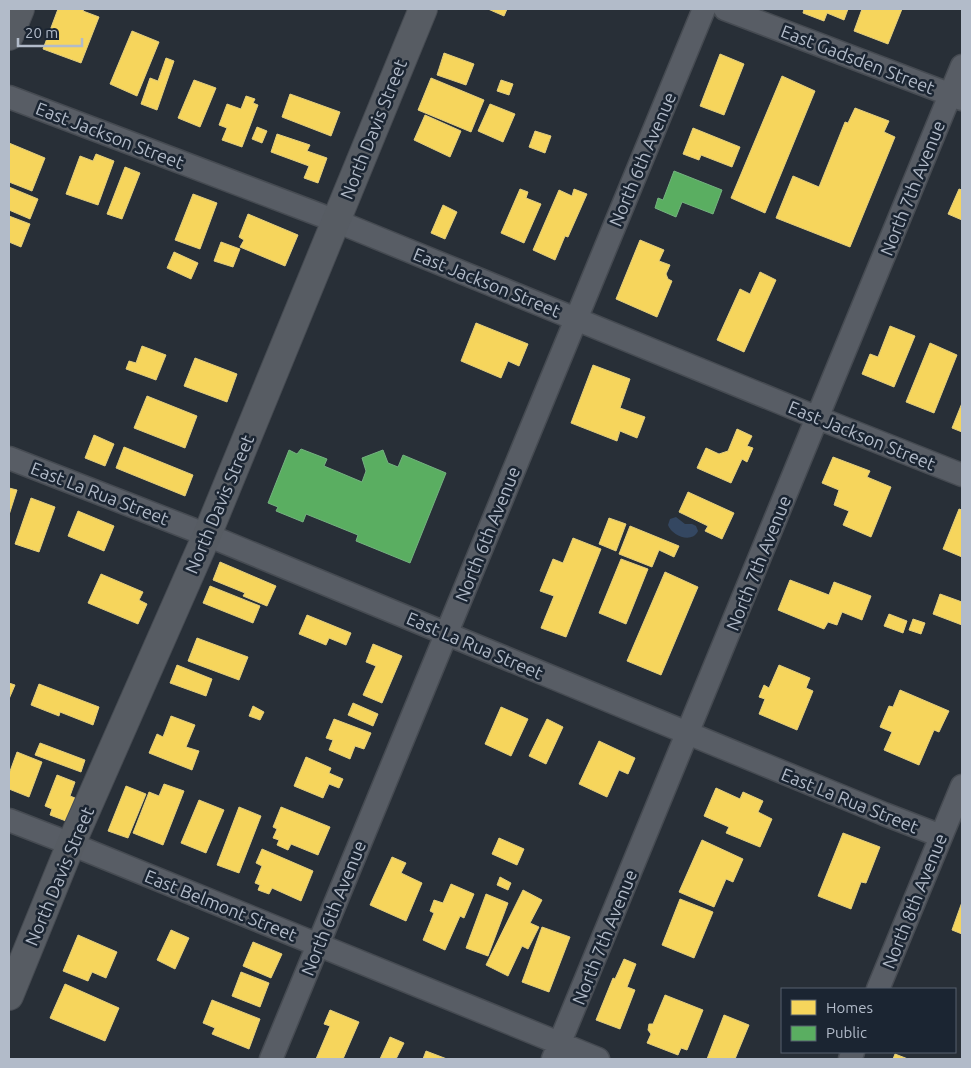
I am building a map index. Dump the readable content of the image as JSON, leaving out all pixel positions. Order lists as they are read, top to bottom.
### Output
{
  "streets": {
    "main road": ["North Davis Street"],
    "street": [
      "East Gadsden Street",
      "East Jackson Street",
      "North 6th Avenue",
      "North 7th Avenue",
      "East La Rua Street",
      "North 8th Avenue",
      "East Belmont Street"
    ]
  },
  "crossings": [
    ["East Gadsden Street", "North 7th Avenue"],
    ["North Davis Street", "East Jackson Street"],
    ["North Davis Street", "East La Rua Street"],
    ["North Davis Street", "East Belmont Street"],
    ["East Jackson Street", "North 6th Avenue"],
    ["East Jackson Street", "North 7th Avenue"],
    ["North 6th Avenue", "East La Rua Street"],
    ["North 6th Avenue", "East Belmont Street"],
    ["North 7th Avenue", "East La Rua Street"],
    ["North 7th Avenue", "East Belmont Street"],
    ["East La Rua Street", "North 8th Avenue"]
  ],
  "legend": ["Homes", "Public"],
  "scale_bar": "20 m"
}
